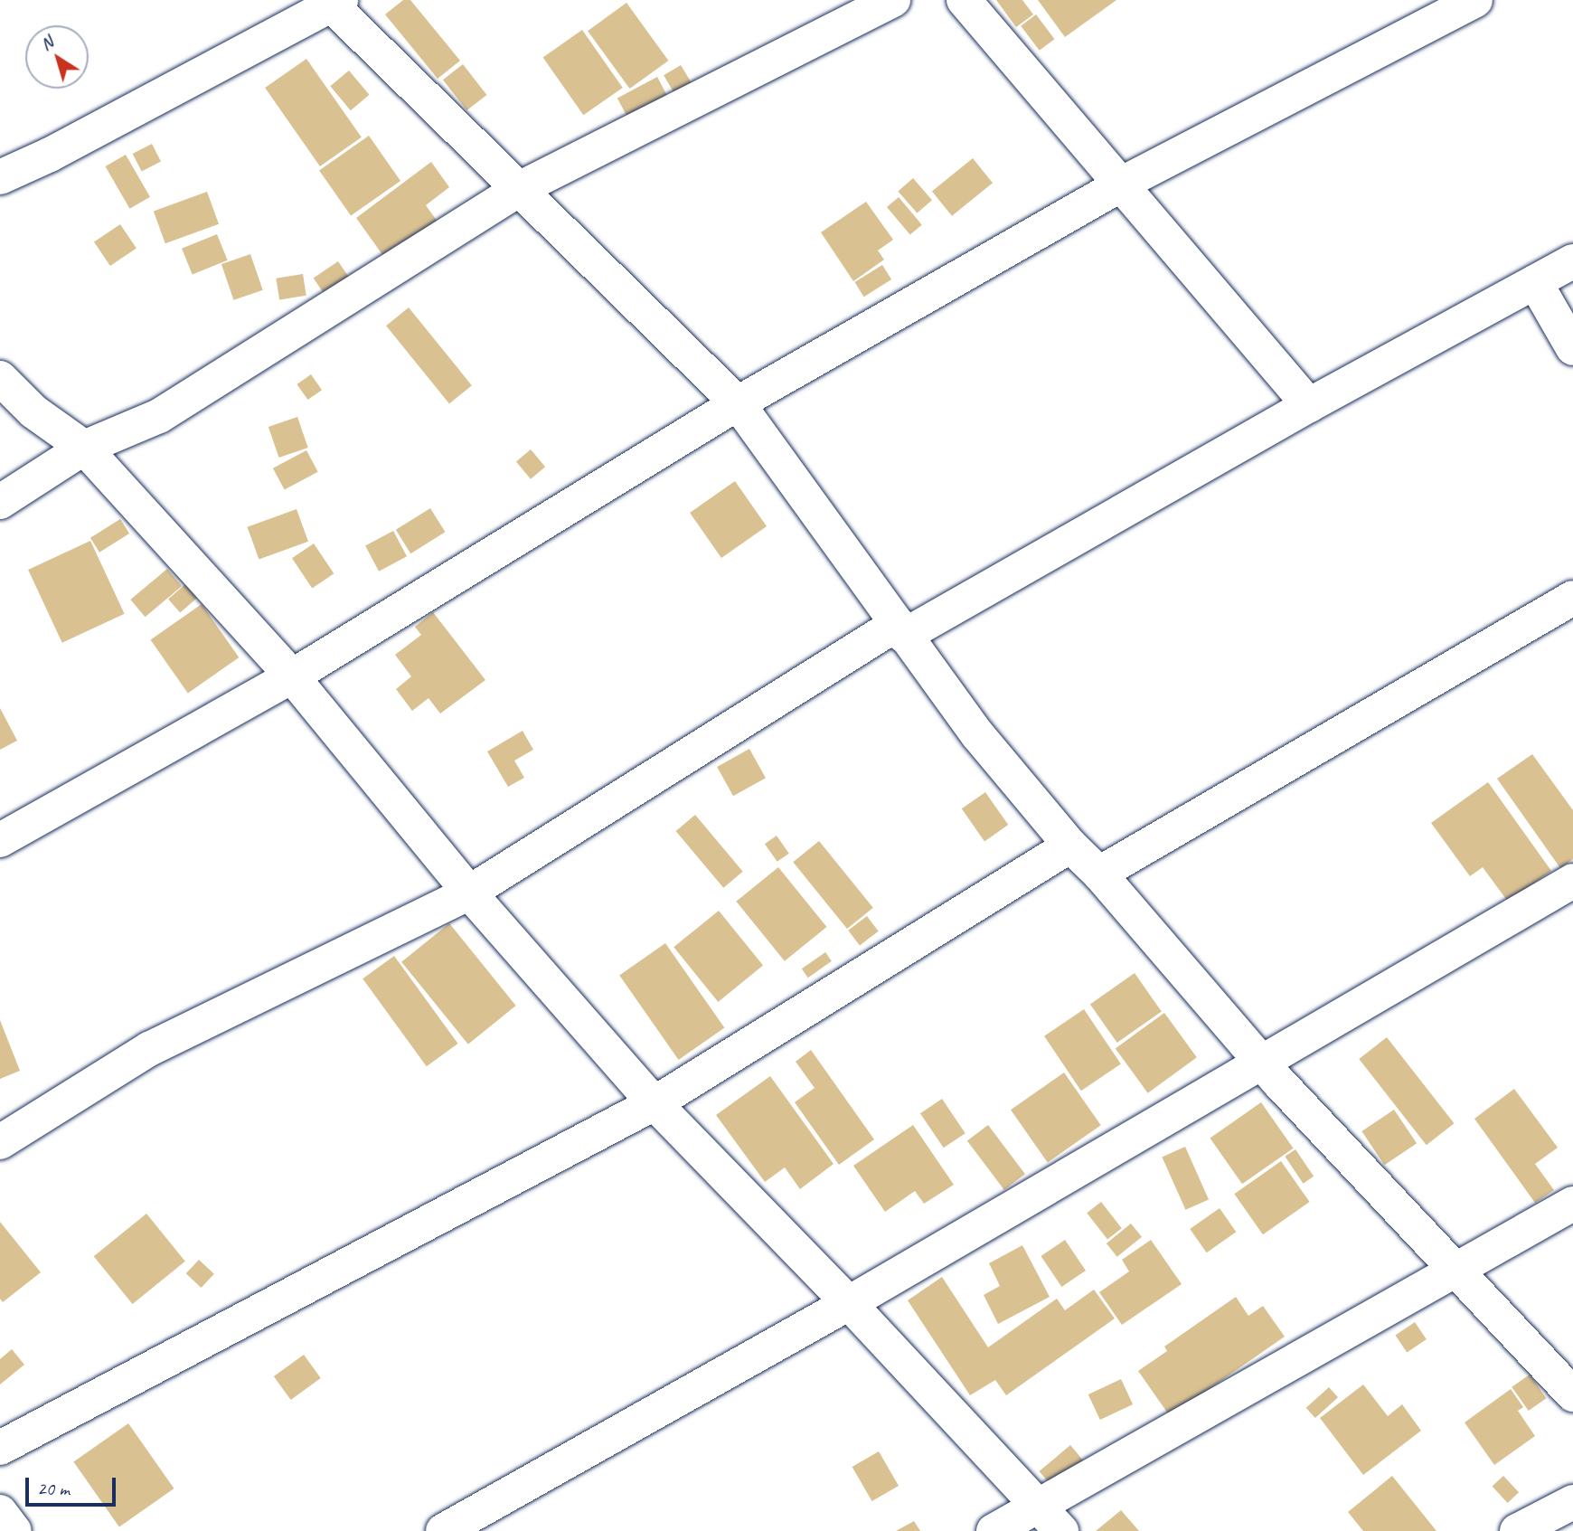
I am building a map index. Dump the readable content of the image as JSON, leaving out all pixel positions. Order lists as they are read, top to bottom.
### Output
{
  "scale_bar": "20 m",
  "north": "top left"
}
